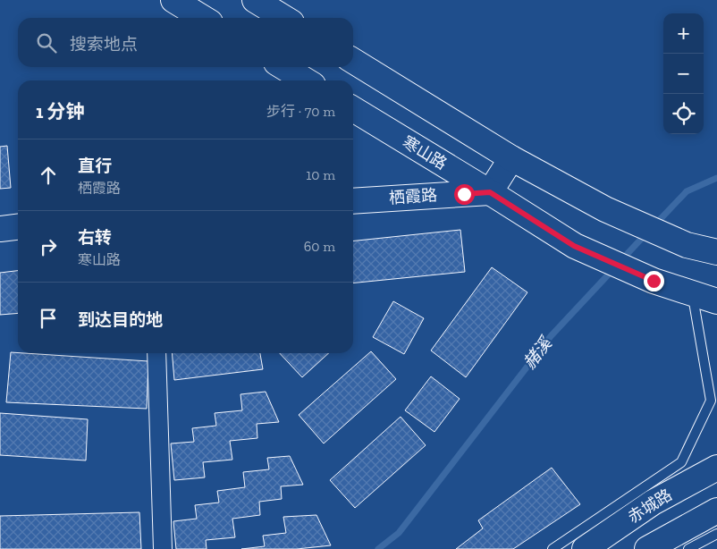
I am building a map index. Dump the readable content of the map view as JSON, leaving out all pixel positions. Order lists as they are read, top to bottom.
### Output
{
  "streets": {
    "main road": ["寒山路", "栖霞路", "赤城路"]
  },
  "crossings": [
    ["寒山路", "栖霞路"]
  ],
  "water": ["赭溪"],
  "page": {
    "map_buttons": ["+", "−"],
    "search": "搜索地点",
    "heading": ["1 分钟", "步行 · 70 m"],
    "list": [
      ["直行", "栖霞路", "10 m"],
      ["右转", "寒山路", "60 m"],
      "到达目的地"
    ]
  }
}
